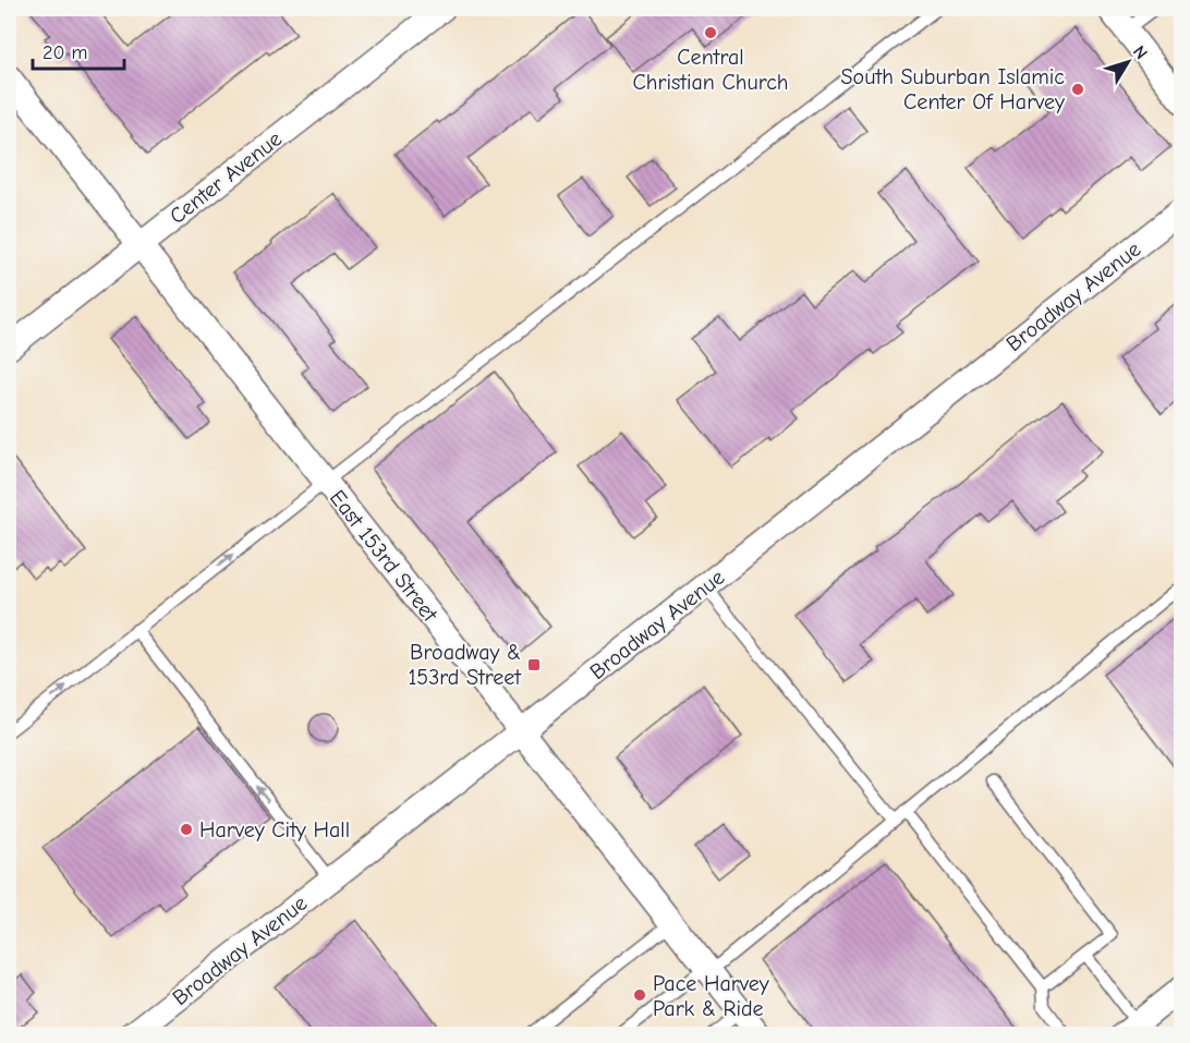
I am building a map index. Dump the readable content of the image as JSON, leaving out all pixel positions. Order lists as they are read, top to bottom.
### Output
{
  "streets": {
    "street": ["Center Avenue", "Broadway Avenue", "East 153rd Street"]
  },
  "crossings": [
    ["Center Avenue", "East 153rd Street"],
    ["Broadway Avenue", "East 153rd Street"]
  ],
  "places": {
    "other": [
      "Central Christian Church",
      "South Suburban Islamic Center Of Harvey",
      "Harvey City Hall",
      "Pace Harvey Park & Ride"
    ],
    "transit": ["Broadway & 153rd Street"]
  },
  "scale_bar": "20 m",
  "north": "top right"
}
